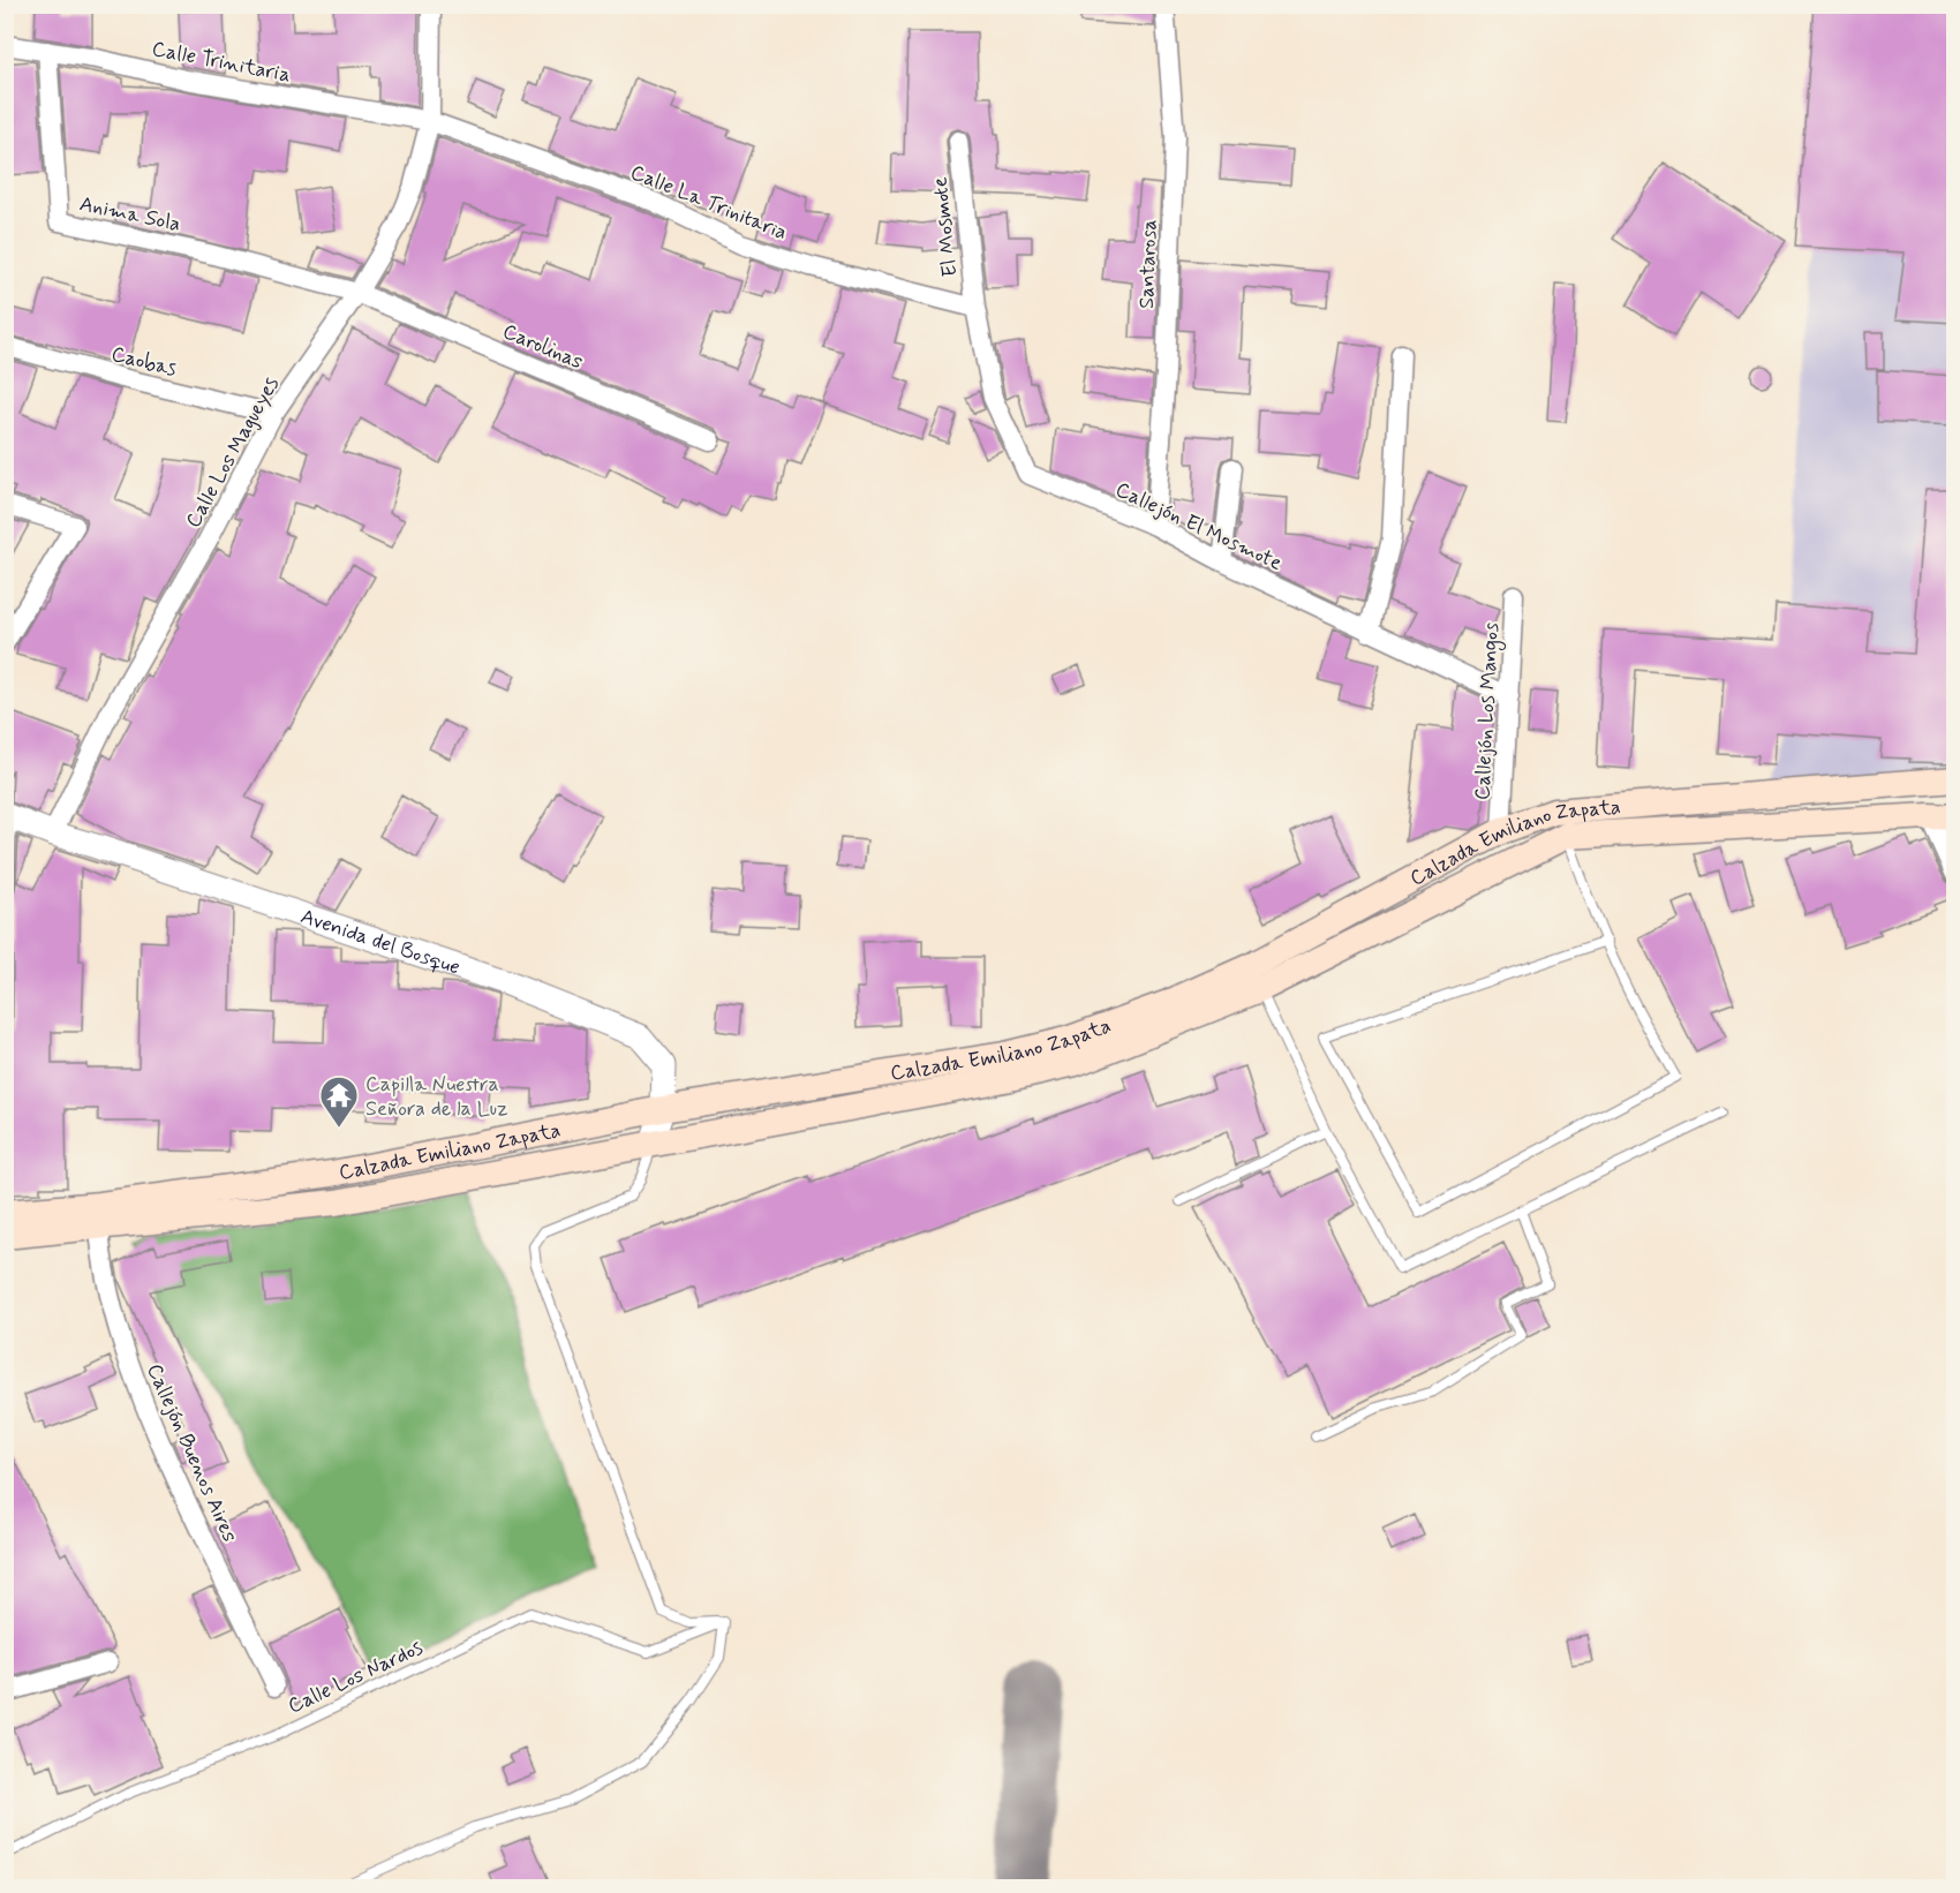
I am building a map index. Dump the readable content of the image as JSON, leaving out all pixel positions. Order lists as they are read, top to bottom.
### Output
{
  "streets": {
    "main road": ["Calzada Emiliano Zapata"],
    "street": [
      "Calle Trinitaria",
      "Calle La Trinitaria",
      "Anima Sola",
      "El Mosmote",
      "Santarosa",
      "Carolinas",
      "Caobas",
      "Calle Los Magueyes",
      "Callejón El Mosmote",
      "Callejón Los Mangos",
      "Avenida del Bosque",
      "Callejón Buenos Aires"
    ],
    "lane": ["Calle Los Nardos"]
  },
  "crossings": [
    ["Calle Trinitaria", "Calle La Trinitaria"],
    ["Calle Trinitaria", "Anima Sola"],
    ["Calle Trinitaria", "Calle Los Magueyes"],
    ["Calle La Trinitaria", "El Mosmote"],
    ["Calle La Trinitaria", "Calle Los Magueyes"],
    ["Calle La Trinitaria", "Callejón El Mosmote"],
    ["Anima Sola", "Carolinas"],
    ["Anima Sola", "Calle Los Magueyes"],
    ["El Mosmote", "Callejón El Mosmote"],
    ["Santarosa", "Callejón El Mosmote"],
    ["Carolinas", "Calle Los Magueyes"],
    ["Caobas", "Calle Los Magueyes"],
    ["Calle Los Magueyes", "Avenida del Bosque"],
    ["Callejón El Mosmote", "Callejón Los Mangos"],
    ["Callejón Los Mangos", "Calzada Emiliano Zapata"],
    ["Calzada Emiliano Zapata", "Avenida del Bosque"],
    ["Calzada Emiliano Zapata", "Callejón Buenos Aires"]
  ],
  "places": {
    "temple": ["Capilla Nuestra Señora de la Luz"]
  }
}
